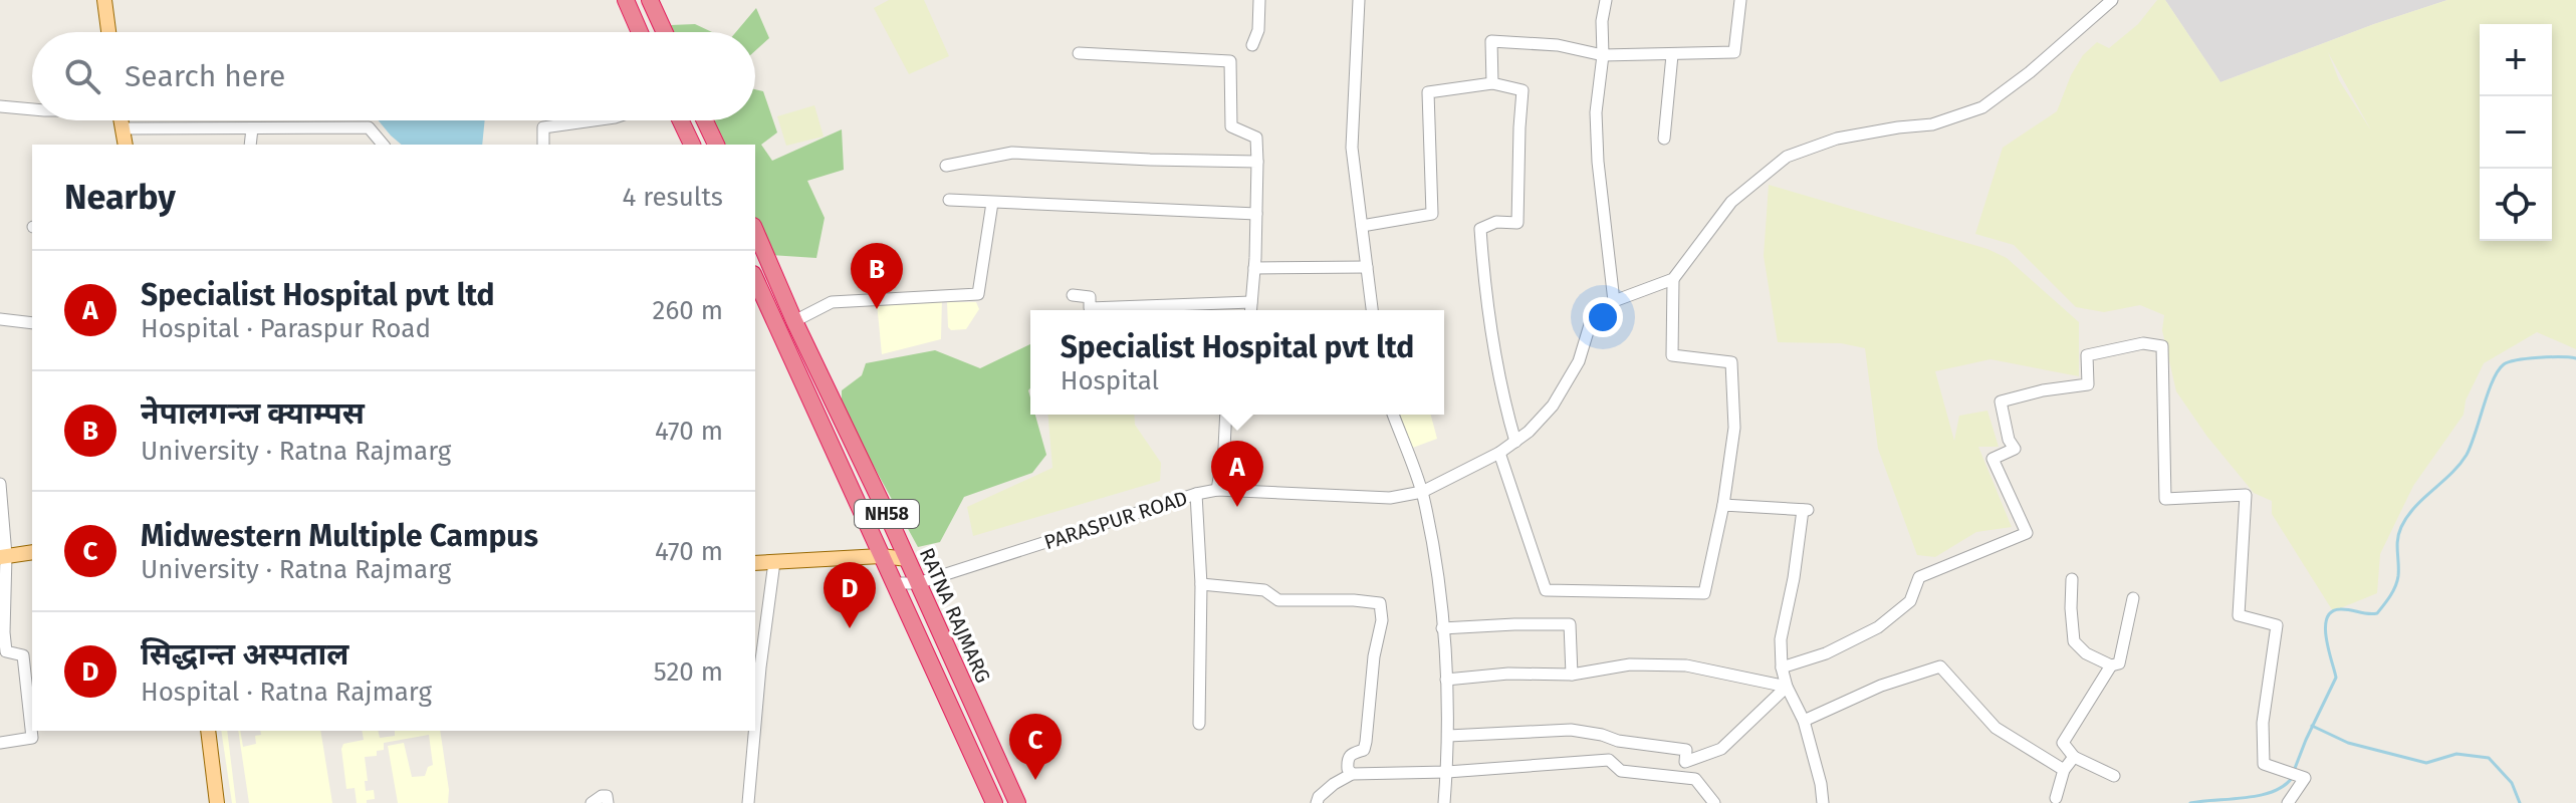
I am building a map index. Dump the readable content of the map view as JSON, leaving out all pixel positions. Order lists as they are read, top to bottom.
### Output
{
  "streets": {
    "highway": ["NH58", "RATNA RAJMARG"],
    "street": ["PARASPUR ROAD"]
  },
  "crossings": [
    ["PARASPUR ROAD", "RATNA RAJMARG"]
  ],
  "page": {
    "map_buttons": ["+", "−"],
    "search": "Search here",
    "heading": ["Nearby", "4 results"],
    "pins": [
      "B",
      "A",
      "D",
      "C"
    ],
    "list": [
      {
        "mark": "A",
        "name": "Specialist Hospital pvt ltd",
        "note": "Hospital · Paraspur Road",
        "value": "260 m"
      },
      {
        "mark": "B",
        "name": "नेपालगन्ज क्याम्पस",
        "note": "University · Ratna Rajmarg",
        "value": "470 m"
      },
      {
        "mark": "C",
        "name": "Midwestern Multiple Campus",
        "note": "University · Ratna Rajmarg",
        "value": "470 m"
      },
      {
        "mark": "D",
        "name": "सिद्धान्त अस्पताल",
        "note": "Hospital · Ratna Rajmarg",
        "value": "520 m"
      }
    ],
    "popup": ["Specialist Hospital pvt ltd", "Hospital"]
  }
}
